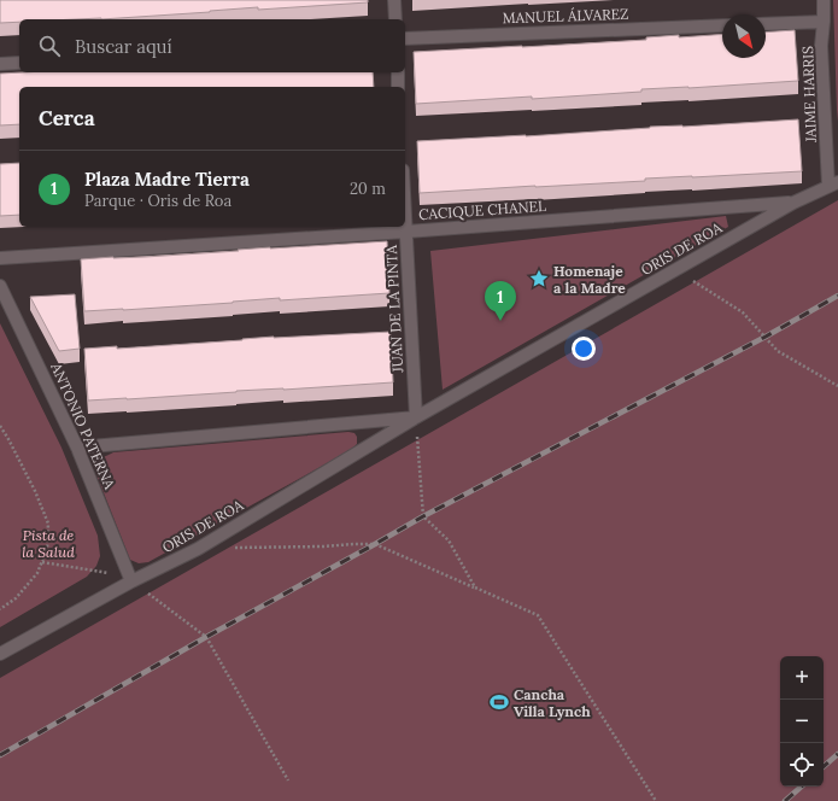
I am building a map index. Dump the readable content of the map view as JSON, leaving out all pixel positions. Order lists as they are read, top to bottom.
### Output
{
  "streets": {
    "street": [
      "MANUEL ÁLVAREZ",
      "JAIME HARRIS",
      "CACIQUE CHANEL",
      "ORIS DE ROA",
      "JUAN DE LA PINTA",
      "ANTONIO PATERNA"
    ]
  },
  "crossings": [
    ["JAIME HARRIS", "ORIS DE ROA"],
    ["CACIQUE CHANEL", "ORIS DE ROA"],
    ["CACIQUE CHANEL", "JUAN DE LA PINTA"],
    ["ORIS DE ROA", "JUAN DE LA PINTA"],
    ["ORIS DE ROA", "ANTONIO PATERNA"]
  ],
  "parks": ["Pista de la Salud"],
  "places": {
    "place": ["Homenaje a la Madre"],
    "sports": ["Cancha Villa Lynch"]
  },
  "north": "bottom right",
  "page": {
    "search": "Buscar aquí",
    "heading": "Cerca",
    "list": [
      {
        "mark": "1",
        "name": "Plaza Madre Tierra",
        "note": "Parque · Oris de Roa",
        "value": "20 m"
      }
    ],
    "pins": "1",
    "map_buttons": ["+", "−"]
  }
}
